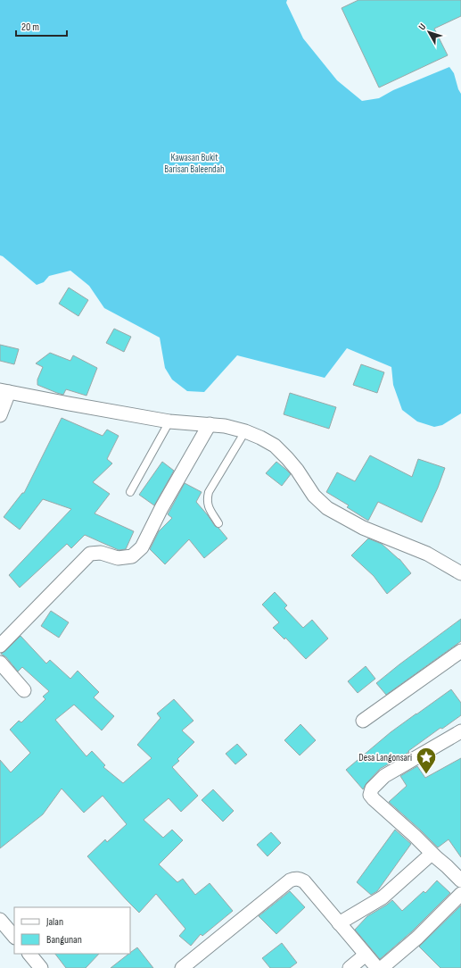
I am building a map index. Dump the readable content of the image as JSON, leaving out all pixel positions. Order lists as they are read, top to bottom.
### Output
{
  "parks": ["Kawasan Bukit Barisan Baleendah"],
  "places": {
    "place": ["Desa Langonsari"]
  },
  "legend": ["Jalan", "Bangunan"],
  "scale_bar": "20 m",
  "north": "top left"
}
